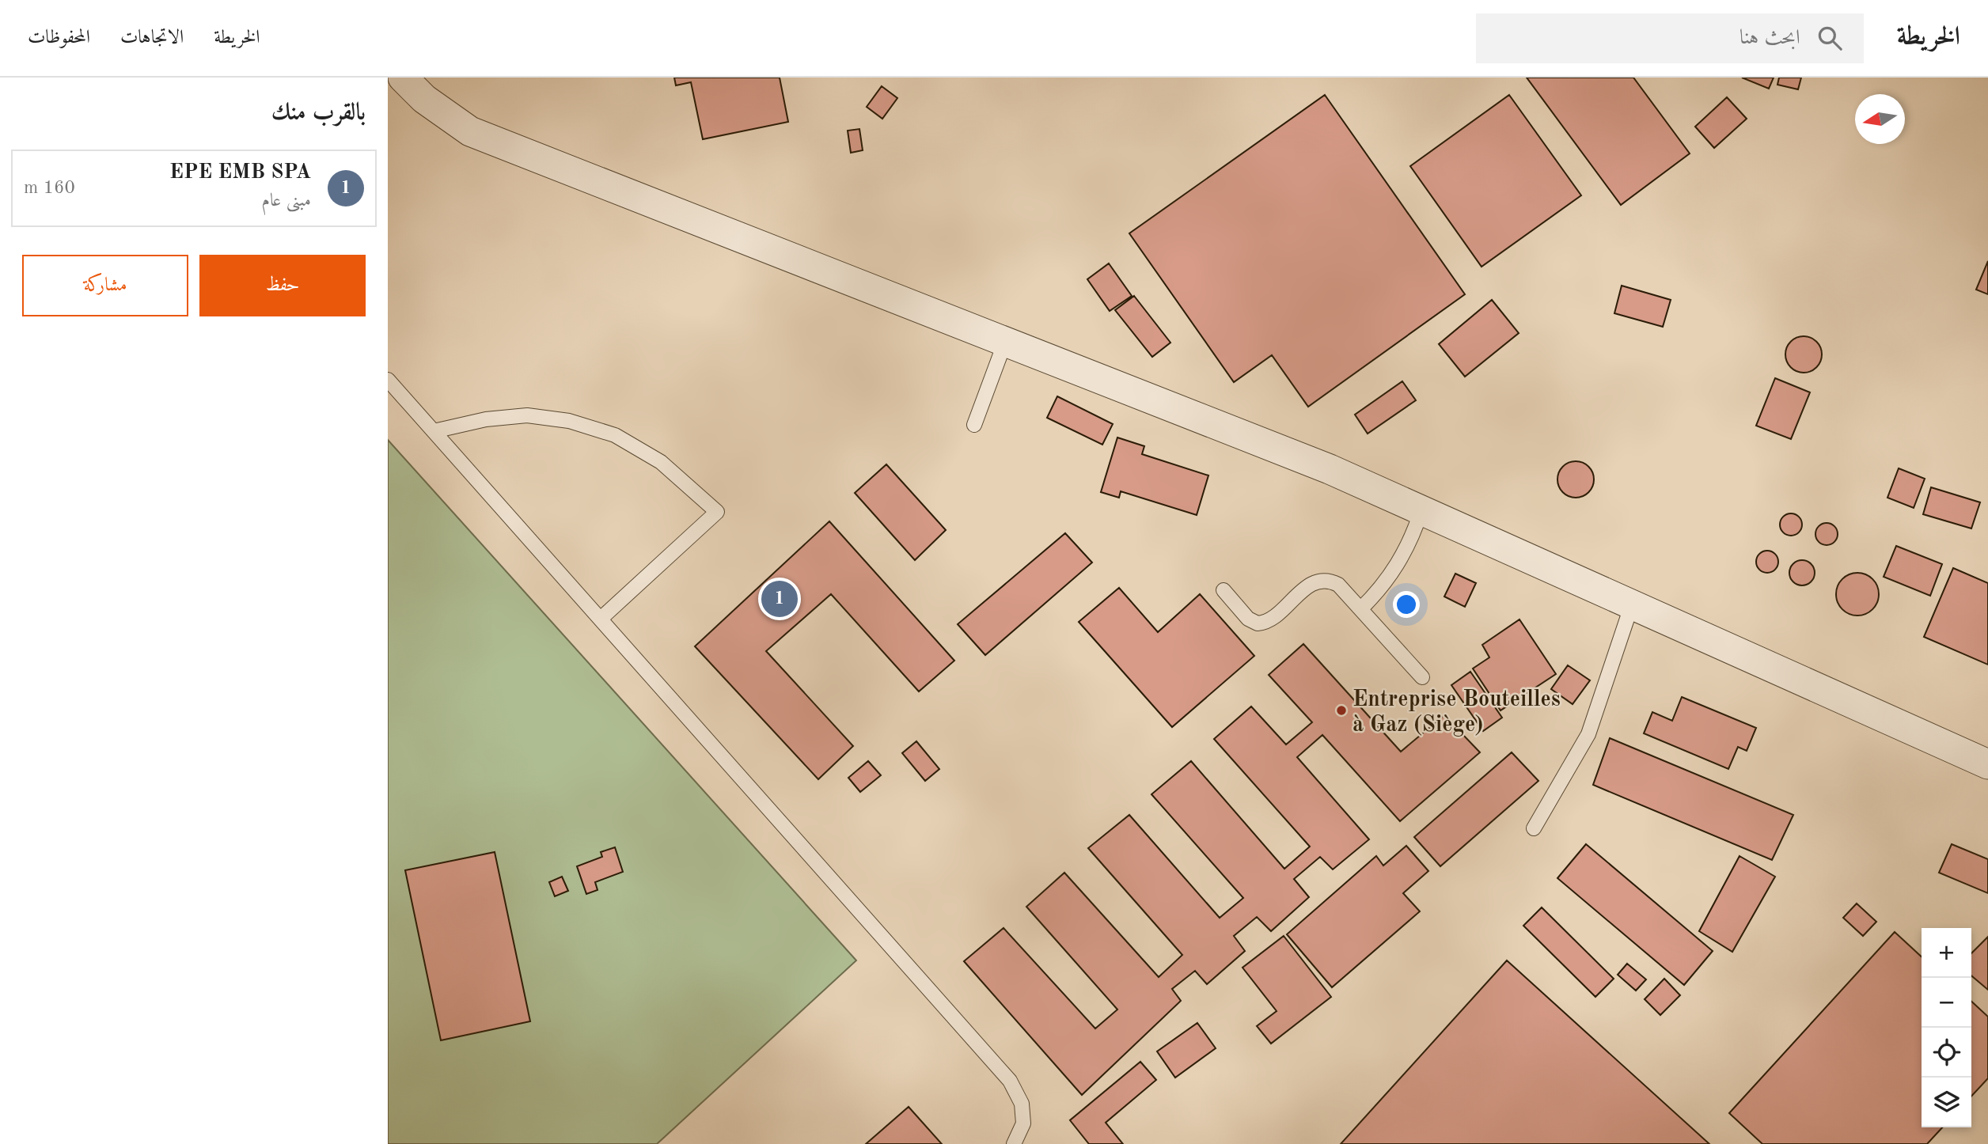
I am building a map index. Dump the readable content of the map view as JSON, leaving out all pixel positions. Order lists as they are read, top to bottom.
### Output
{
  "places": ["Entreprise Bouteilles à Gaz (Siège)"],
  "north": "left",
  "page": {
    "header": "الخريطة",
    "search": "ابحث هنا",
    "nav": ["الخريطة", "الاتجاهات", "المحفوظات"],
    "heading": "بالقرب منك",
    "list": [
      {
        "mark": "1",
        "name": "EPE EMB SPA",
        "note": "مبنى عام",
        "value": "160 m"
      }
    ],
    "buttons": ["حفظ", "مشاركة"],
    "pins": "1",
    "map_buttons": ["+", "−"]
  }
}
